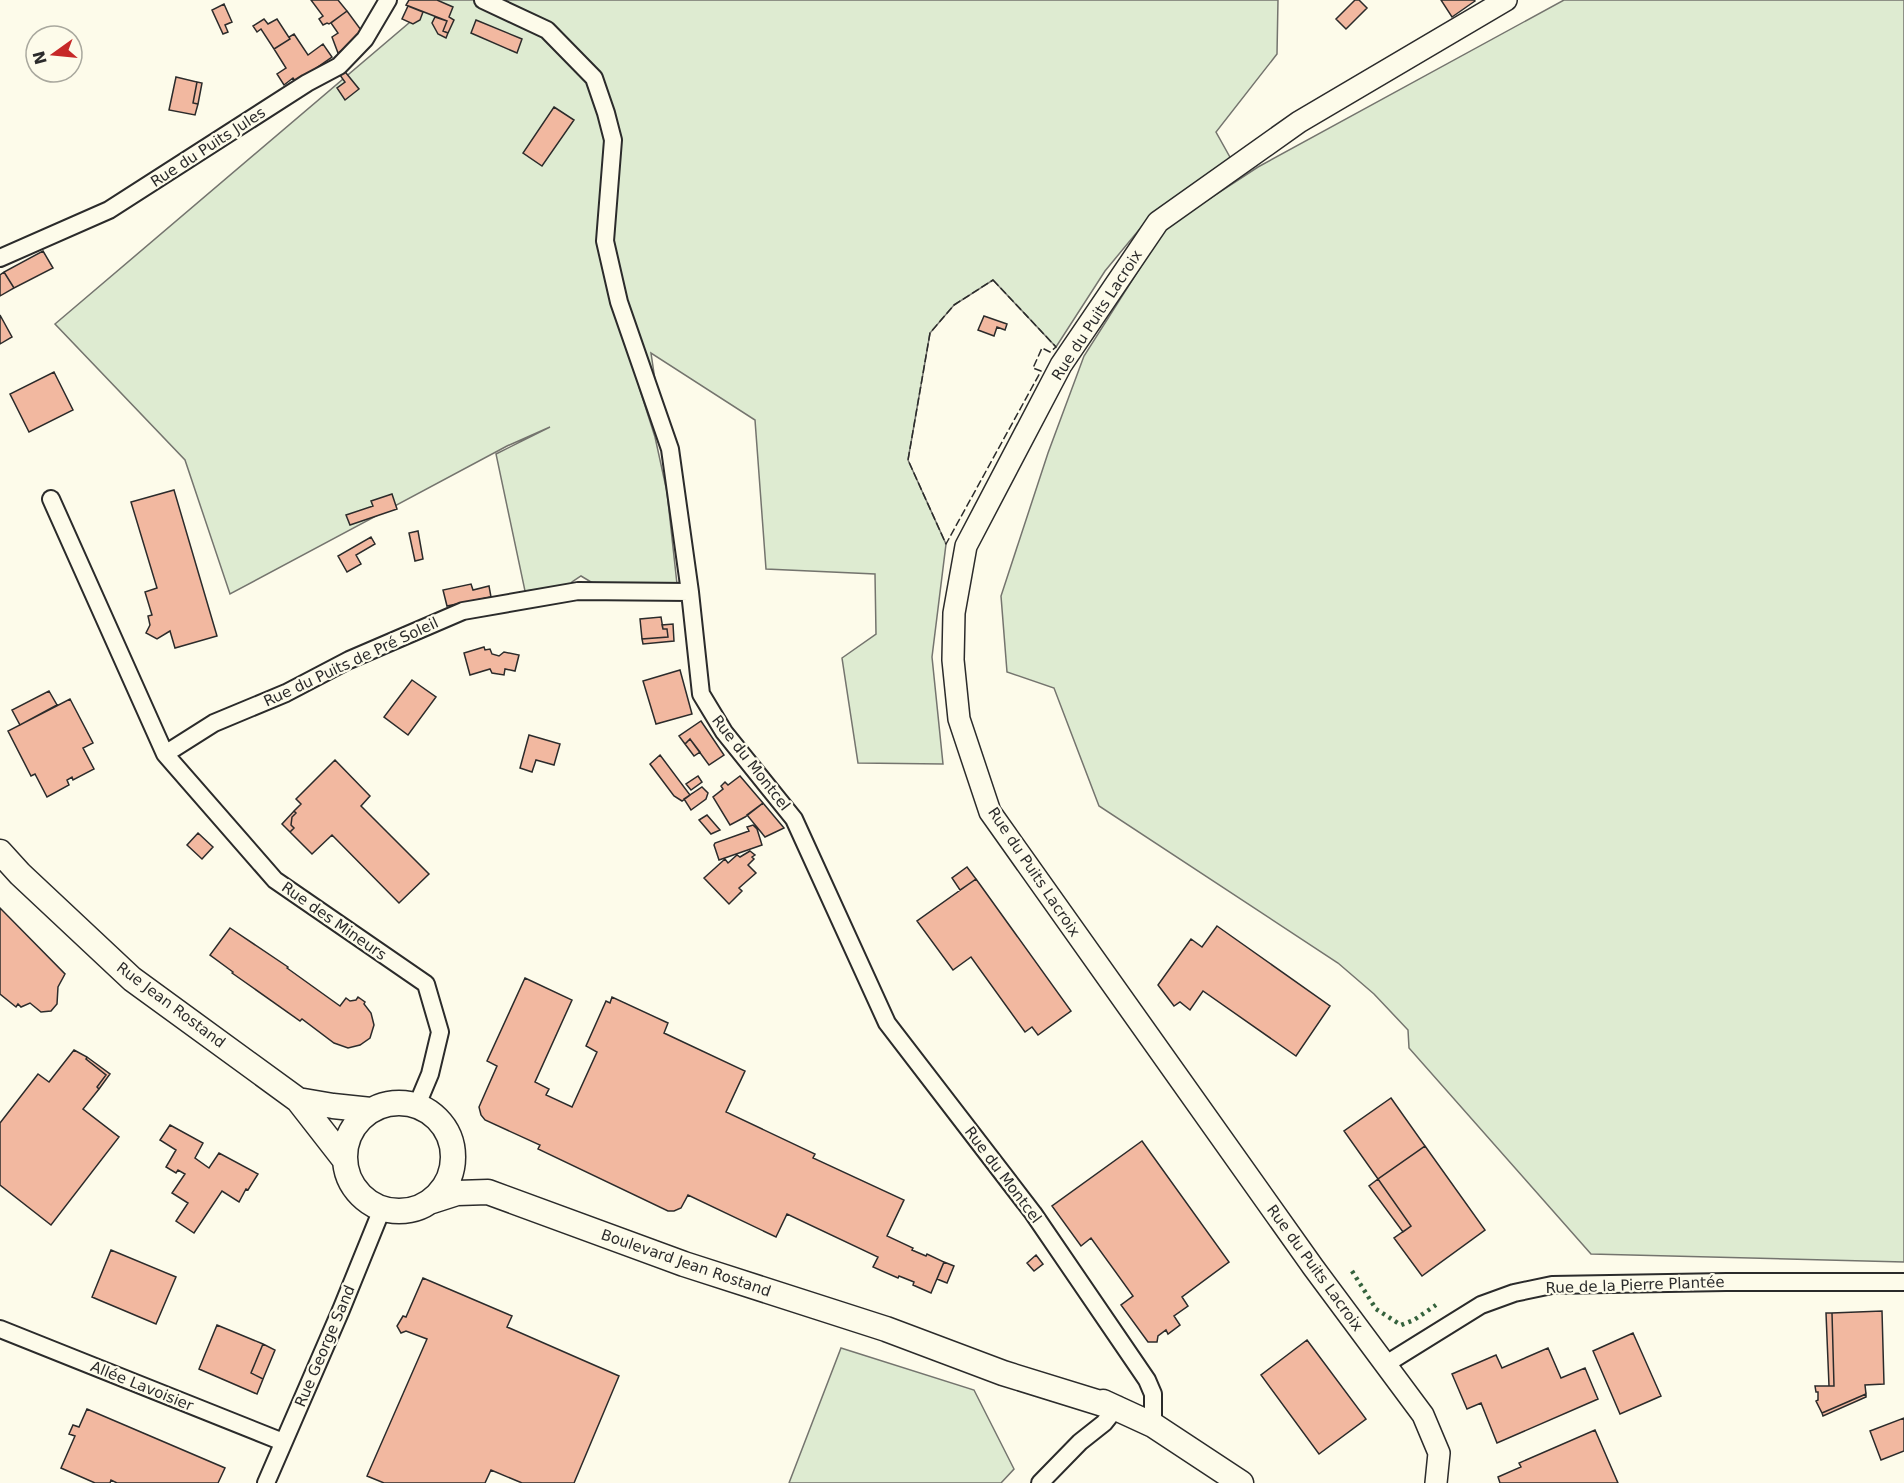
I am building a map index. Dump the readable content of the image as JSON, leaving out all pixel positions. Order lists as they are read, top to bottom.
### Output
{
  "streets": {
    "main road": ["Rue Jean Rostand", "Boulevard Jean Rostand"],
    "street": [
      "Rue du Puits Jules",
      "Rue du Puits Lacroix",
      "Rue du Puits de Pré Soleil",
      "Rue du Montcel",
      "Rue des Mineurs",
      "Rue de la Pierre Plantée",
      "Rue George Sand",
      "Allée Lavoisier"
    ]
  },
  "crossings": [
    ["Rue du Puits Lacroix", "Rue de la Pierre Plantée"],
    ["Rue du Puits de Pré Soleil", "Rue du Montcel"],
    ["Rue du Puits de Pré Soleil", "Rue des Mineurs"],
    ["Rue du Montcel", "Boulevard Jean Rostand"],
    ["Rue des Mineurs", "Rue George Sand"],
    ["Rue George Sand", "Allée Lavoisier"]
  ],
  "north": "left"
}
